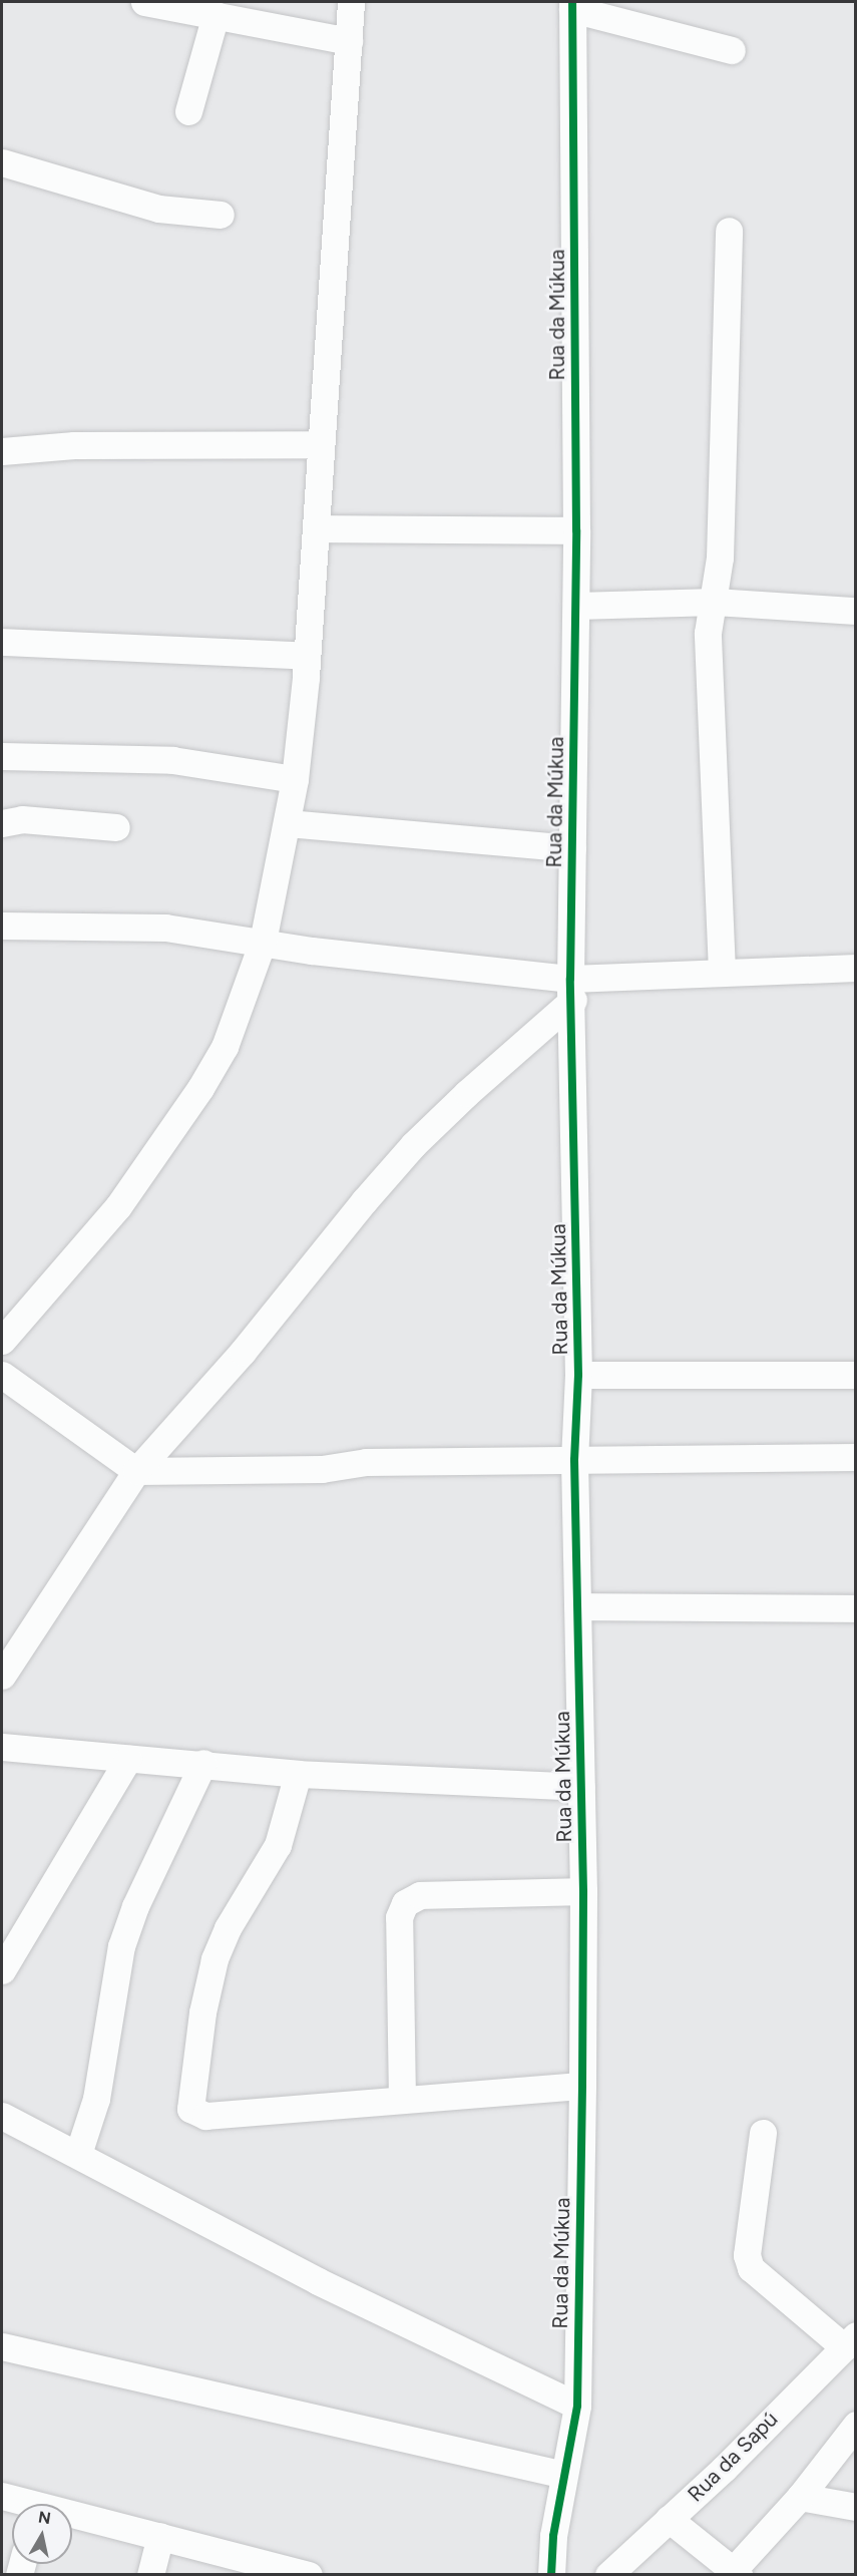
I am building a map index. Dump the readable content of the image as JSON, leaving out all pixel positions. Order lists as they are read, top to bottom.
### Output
{
  "streets": {
    "street": ["Rua da Múkua", "Rua da Sapú"]
  },
  "north": "top"
}
